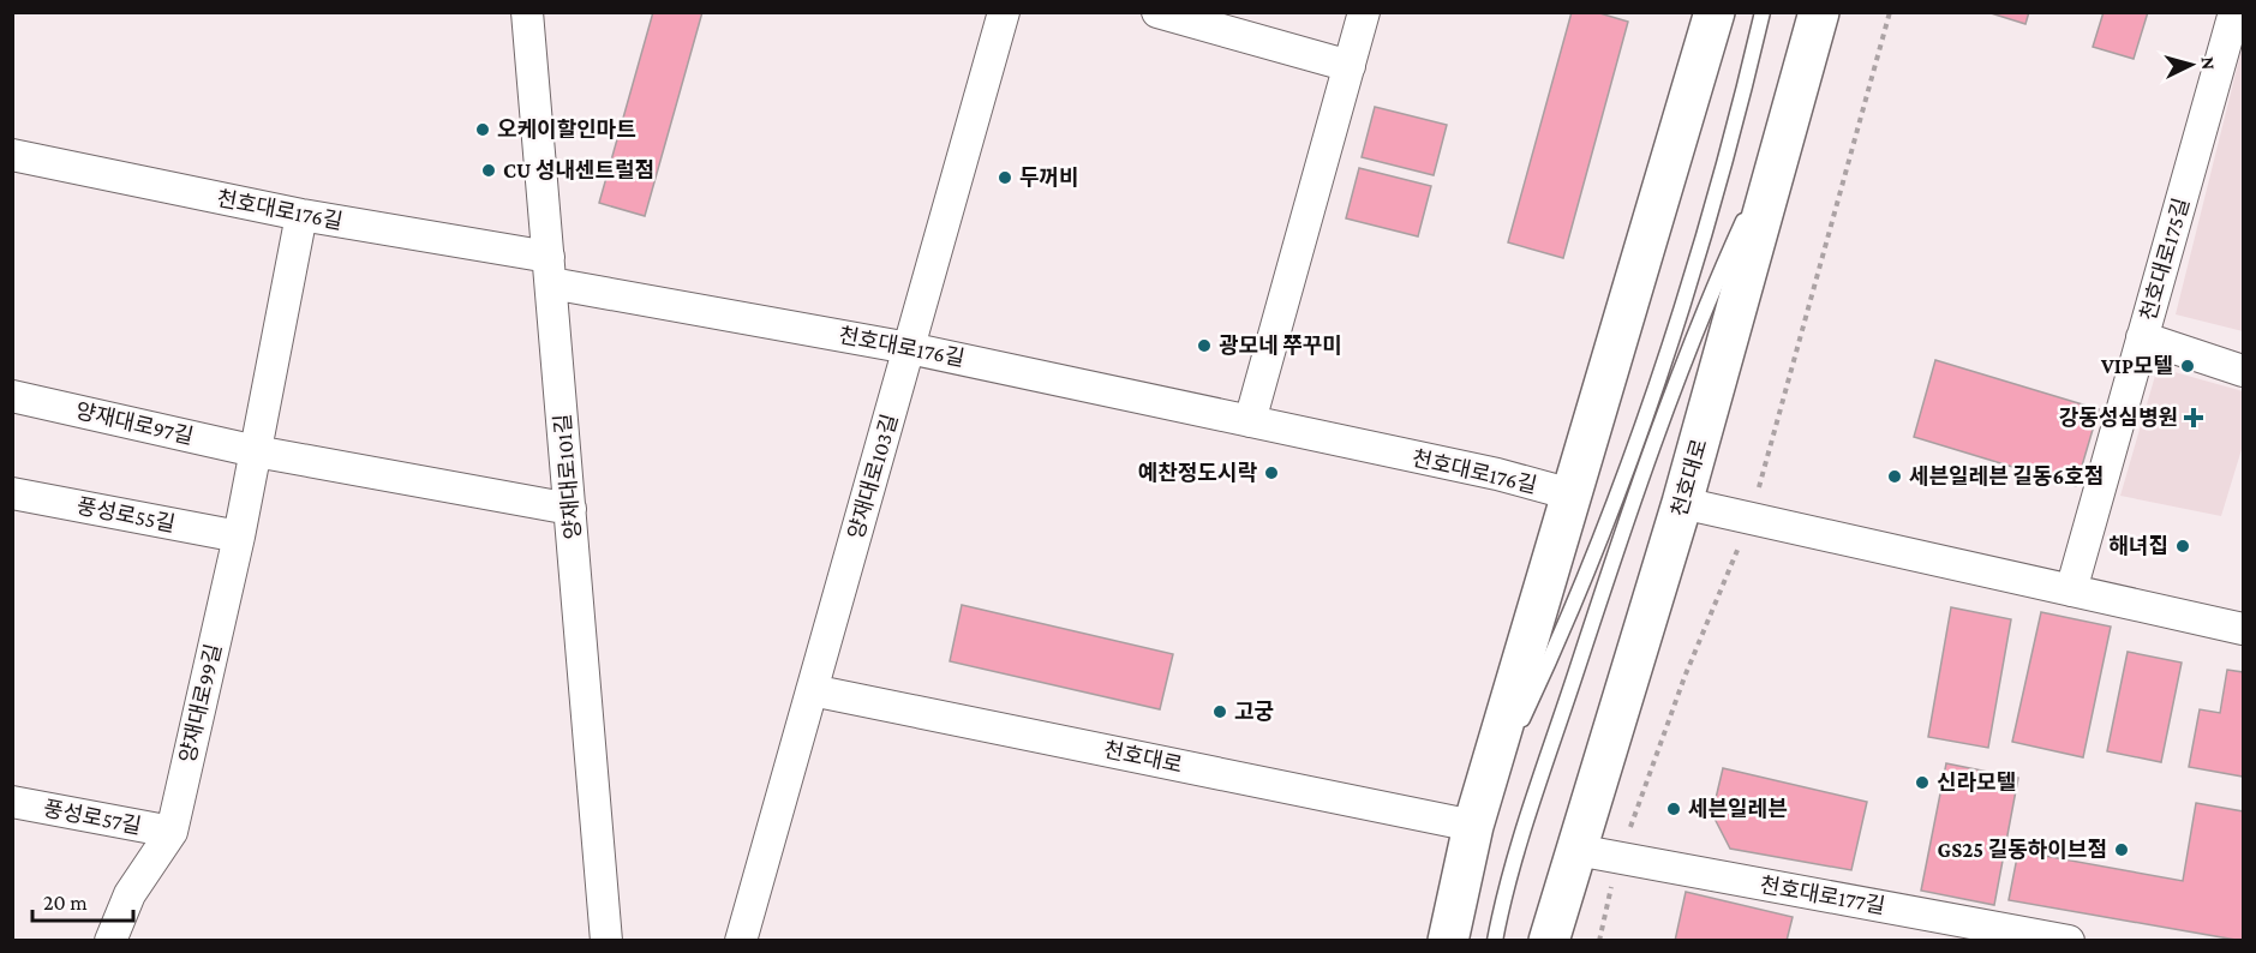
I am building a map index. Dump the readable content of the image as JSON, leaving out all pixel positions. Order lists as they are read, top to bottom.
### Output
{
  "streets": {
    "main road": ["천호대로"],
    "street": [
      "천호대로176길",
      "천호대로175길",
      "양재대로97길",
      "양재대로101길",
      "양재대로103길",
      "풍성로55길",
      "양재대로99길",
      "풍성로57길",
      "천호대로177길"
    ]
  },
  "crossings": [
    ["천호대로176길", "양재대로101길"],
    ["천호대로176길", "양재대로103길"],
    ["천호대로176길", "양재대로99길"],
    ["양재대로97길", "양재대로99길"],
    ["양재대로103길", "천호대로"],
    ["천호대로", "천호대로177길"],
    ["풍성로55길", "양재대로99길"],
    ["양재대로99길", "풍성로57길"]
  ],
  "places": {
    "other": [
      "오케이할인마트",
      "CU 성내센트럴점",
      "두꺼비",
      "광모네 쭈꾸미",
      "VIP모텔",
      "예찬정도시락",
      "세븐일레븐 길동6호점",
      "해녀집",
      "고궁",
      "신라모텔",
      "세븐일레븐",
      "GS25 길동하이브점"
    ],
    "health": ["강동성심병원"]
  },
  "scale_bar": "20 m",
  "north": "right"
}
